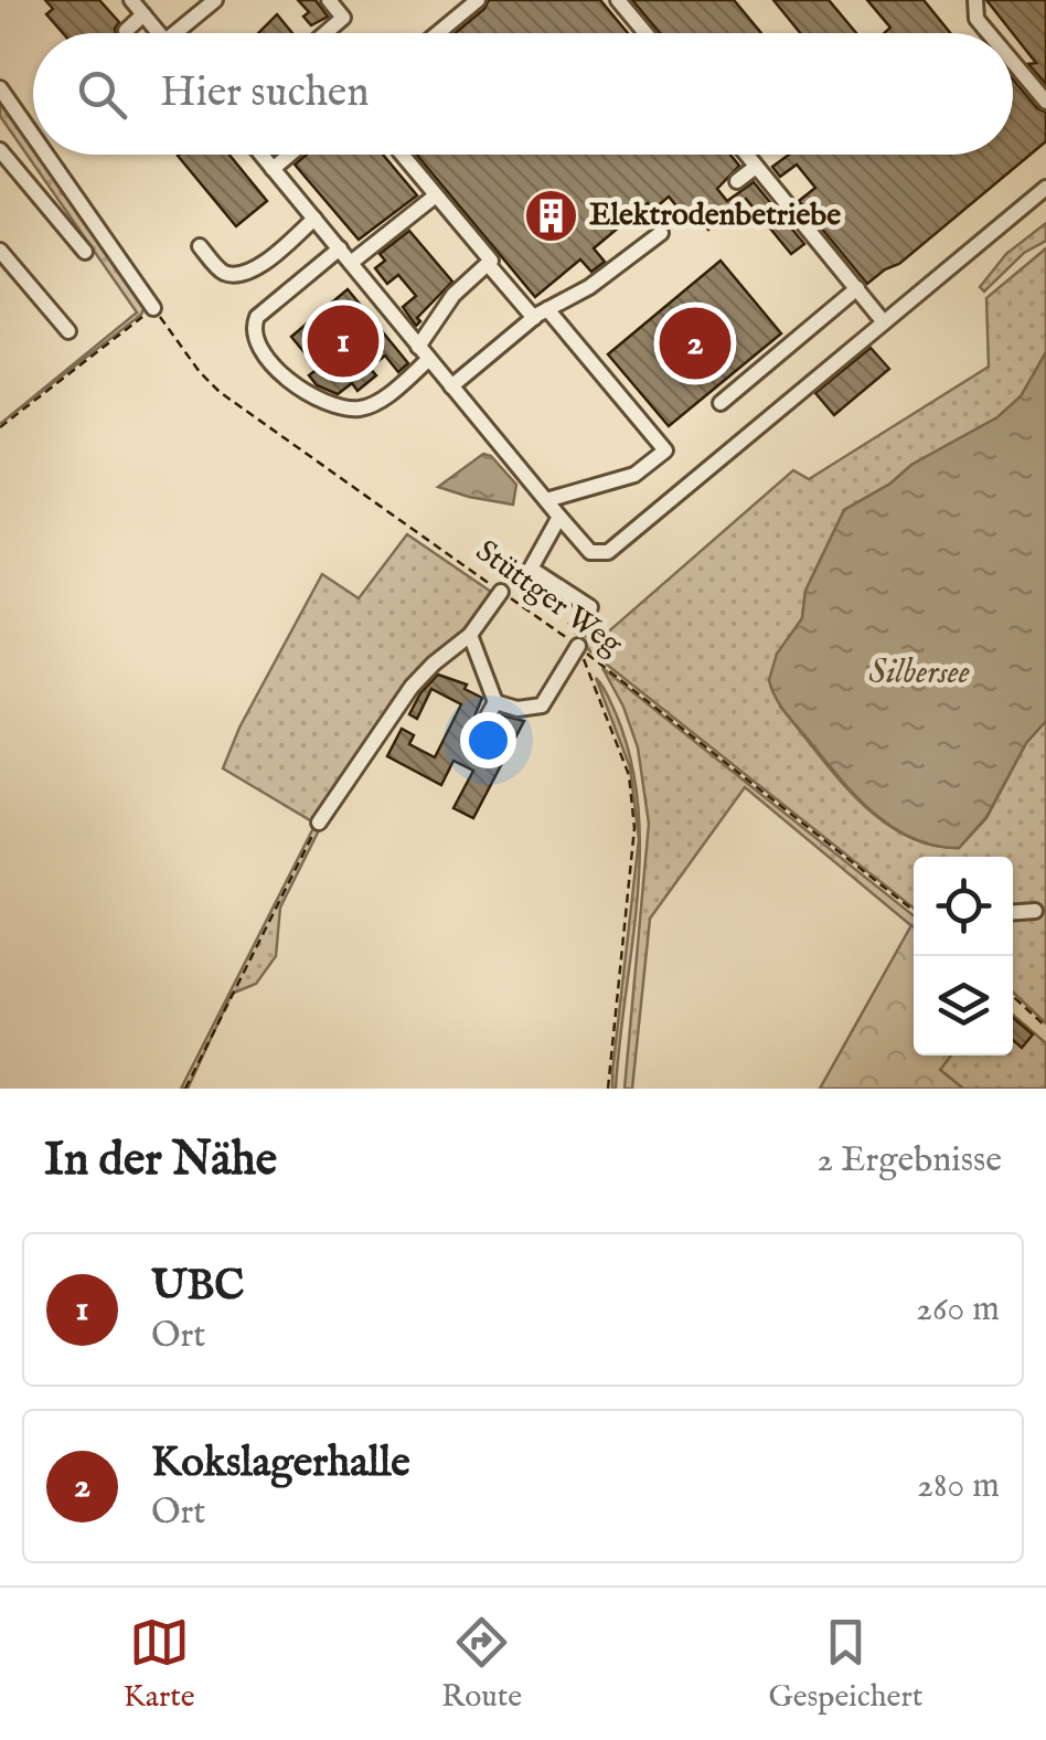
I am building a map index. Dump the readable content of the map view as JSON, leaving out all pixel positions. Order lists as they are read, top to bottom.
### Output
{
  "streets": {
    "path": ["Stüttger Weg"]
  },
  "water": ["Silbersee"],
  "places": {
    "building": ["Elektrodenbetriebe"]
  },
  "page": {
    "search": "Hier suchen",
    "pins": ["1", "2"],
    "heading": ["In der Nähe", "2 Ergebnisse"],
    "list": [
      {
        "mark": "1",
        "name": "UBC",
        "note": "Ort",
        "value": "260 m"
      },
      {
        "mark": "2",
        "name": "Kokslagerhalle",
        "note": "Ort",
        "value": "280 m"
      }
    ],
    "nav": ["Karte", "Route", "Gespeichert"]
  }
}
